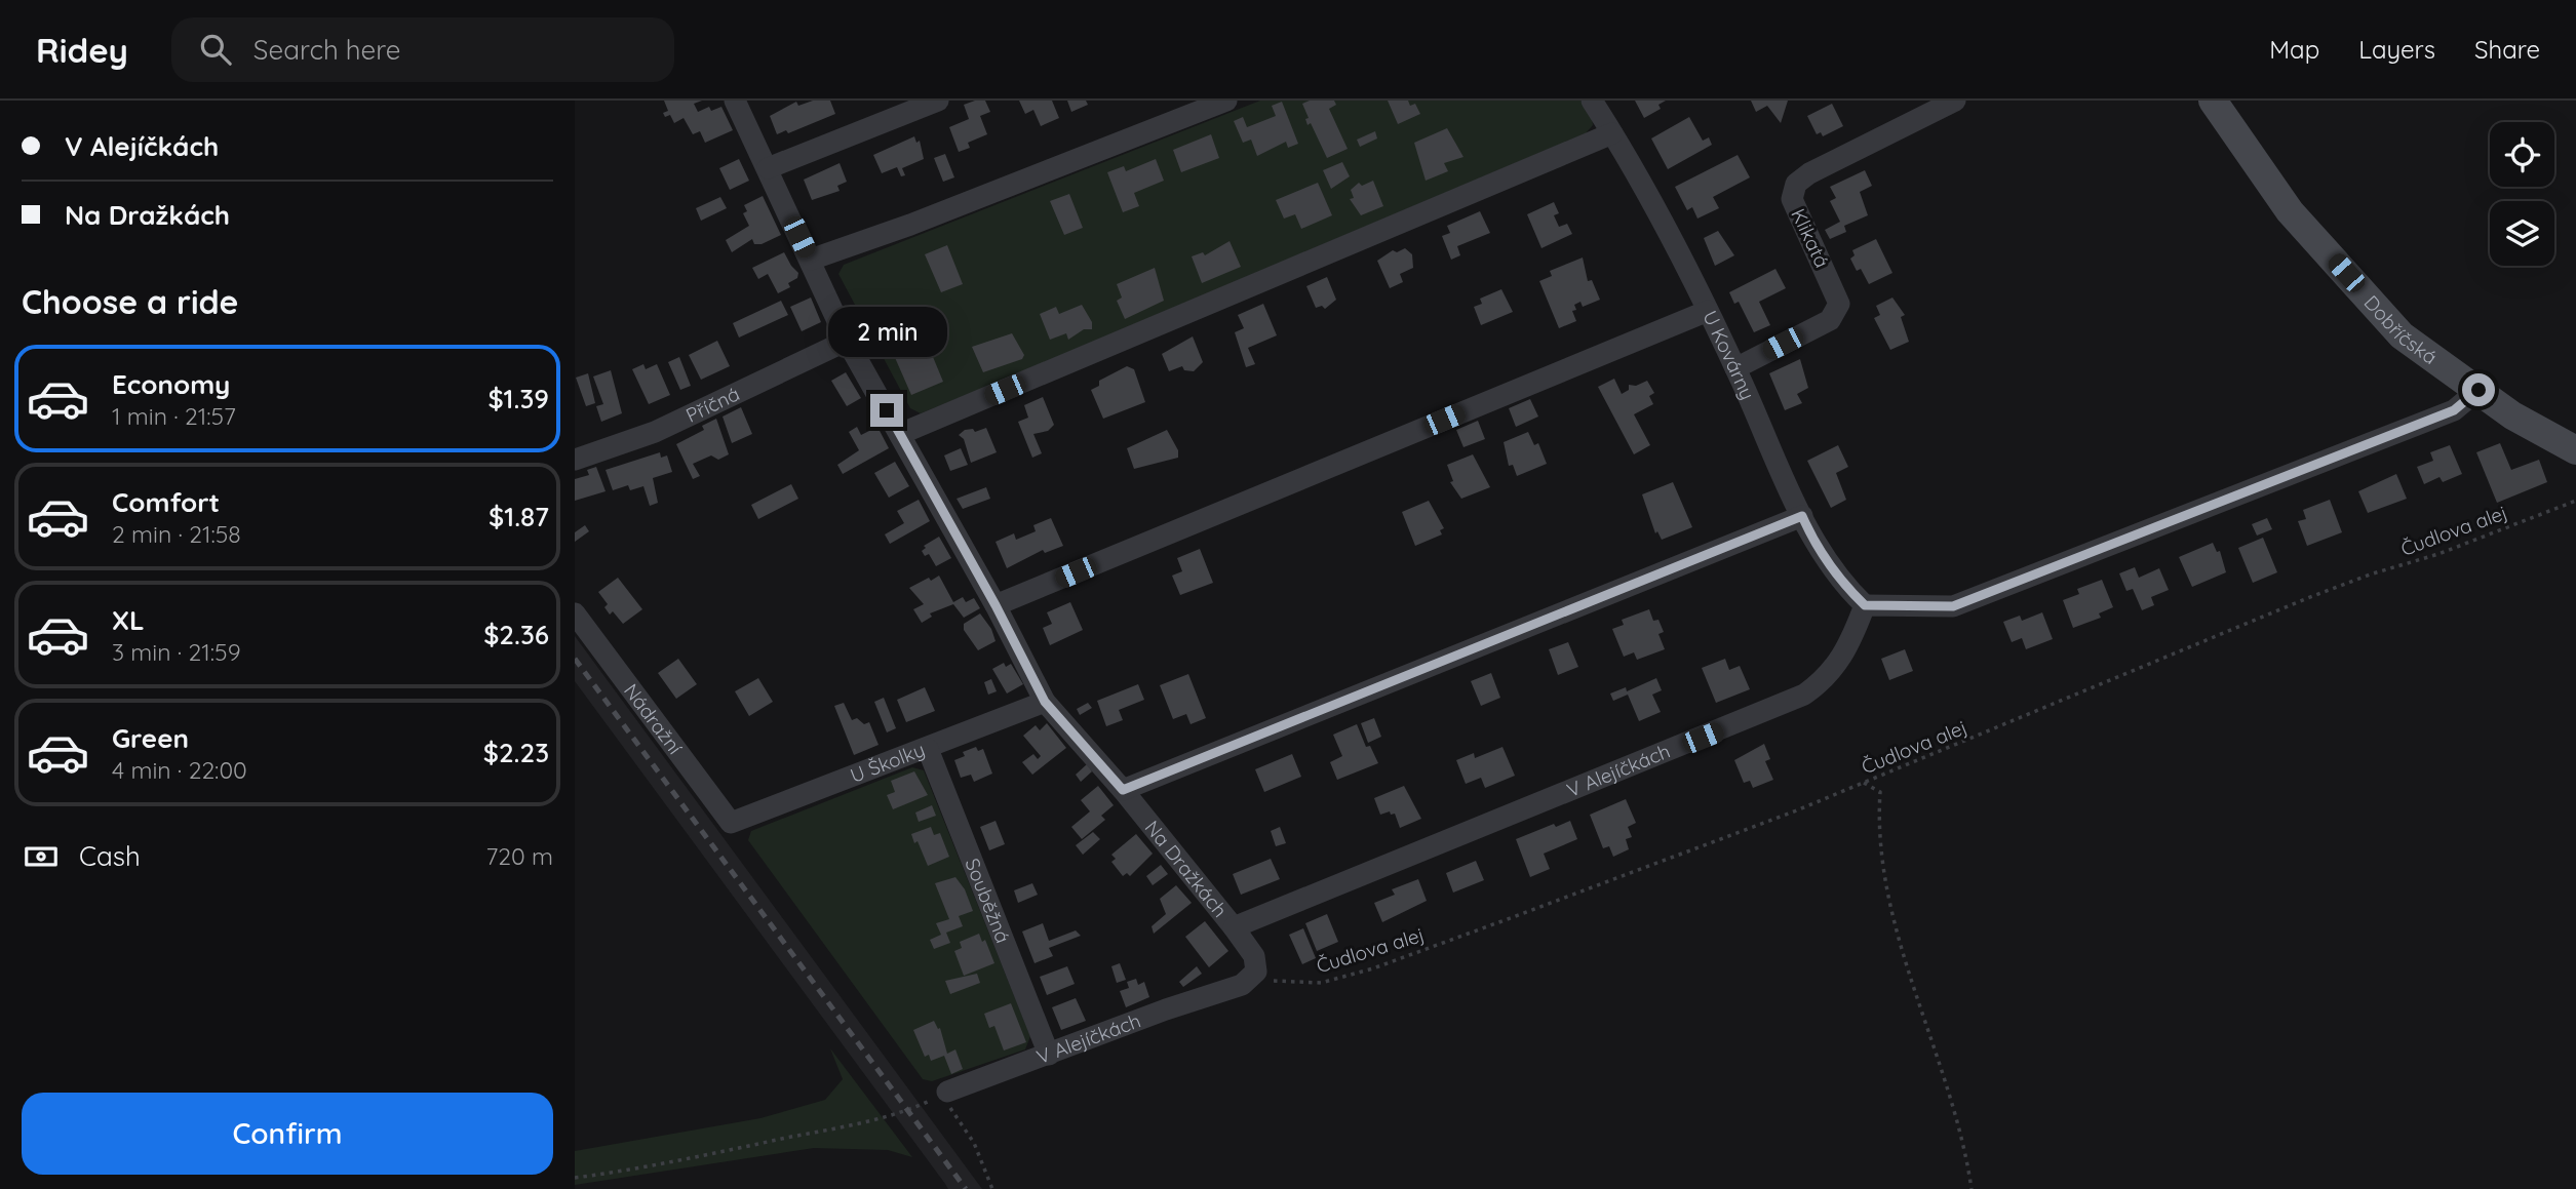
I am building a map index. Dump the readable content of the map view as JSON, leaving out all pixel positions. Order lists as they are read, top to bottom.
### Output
{
  "streets": {
    "street": [
      "Klikatá",
      "Dobříčská",
      "U Kovárny",
      "Příčná",
      "Nádražní",
      "U Školky",
      "V Alejíčkách",
      "Na Dražkách",
      "Souběžná"
    ],
    "path": ["Čudlova alej"]
  },
  "crossings": [
    ["Klikatá", "U Kovárny"],
    ["U Kovárny", "V Alejíčkách"],
    ["Příčná", "Na Dražkách"],
    ["Čudlova alej", "V Alejíčkách"],
    ["Nádražní", "U Školky"],
    ["U Školky", "Na Dražkách"],
    ["U Školky", "Souběžná"],
    ["V Alejíčkách", "Na Dražkách"],
    ["V Alejíčkách", "Souběžná"]
  ],
  "page": {
    "header": "Ridey",
    "search": "Search here",
    "nav": ["Map", "Layers", "Share"],
    "banner": ["V Alejíčkách", "Na Dražkách"],
    "heading": "Choose a ride",
    "bubble": "2 min",
    "list": [
      {
        "name": "Economy",
        "note": "1 min · 21:57",
        "value": "$1.39"
      },
      {
        "name": "Comfort",
        "note": "2 min · 21:58",
        "value": "$1.87"
      },
      {
        "name": "XL",
        "note": "3 min · 21:59",
        "value": "$2.36"
      },
      {
        "name": "Green",
        "note": "4 min · 22:00",
        "value": "$2.23"
      }
    ],
    "pay": ["Cash", "720 m"],
    "buttons": "Confirm"
  }
}
